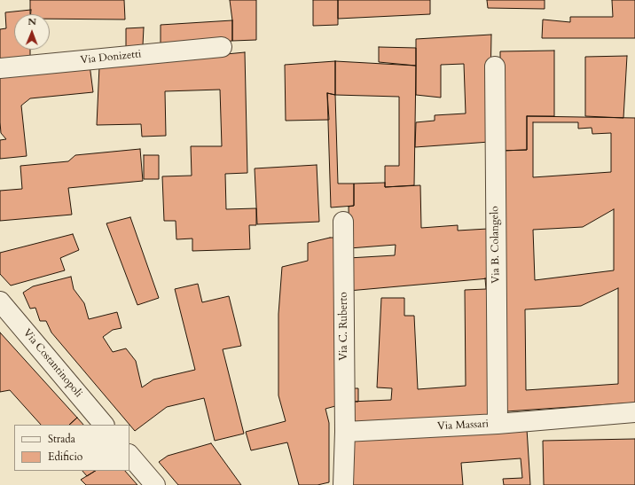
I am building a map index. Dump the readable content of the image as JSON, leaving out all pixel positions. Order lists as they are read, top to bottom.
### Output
{
  "streets": {
    "street": [
      "Via Donizetti",
      "Via B. Colangelo",
      "Via C. Ruberto",
      "Via Costantinopoli",
      "Via Massari"
    ]
  },
  "crossings": [
    ["Via B. Colangelo", "Via Massari"],
    ["Via C. Ruberto", "Via Massari"]
  ],
  "legend": ["Strada", "Edificio"],
  "north": "top"
}
